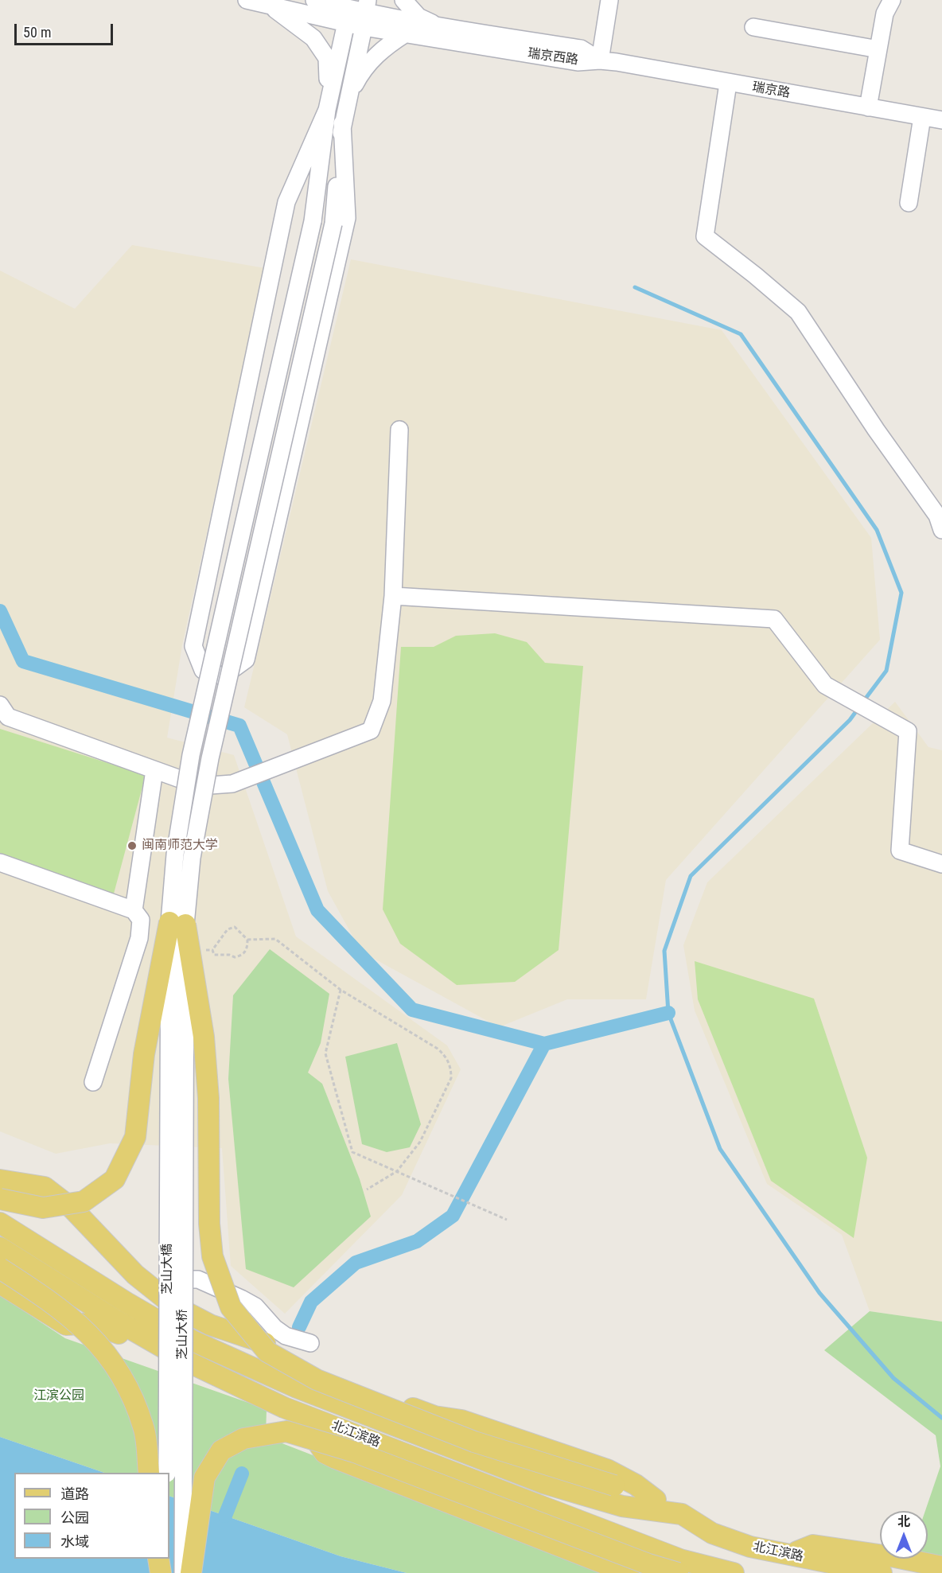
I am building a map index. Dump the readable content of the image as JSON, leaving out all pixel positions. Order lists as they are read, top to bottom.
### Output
{
  "streets": {
    "main road": ["北江滨路"],
    "street": [
      "瑞京西路",
      "瑞京路",
      "芝山大橋",
      "芝山大桥"
    ]
  },
  "crossings": [
    ["瑞京西路", "瑞京路"],
    ["芝山大橋", "芝山大桥"]
  ],
  "parks": ["江滨公园"],
  "places": ["闽南师范大学"],
  "legend": ["道路", "公园", "水域"],
  "scale_bar": "50 m",
  "north": "top"
}
